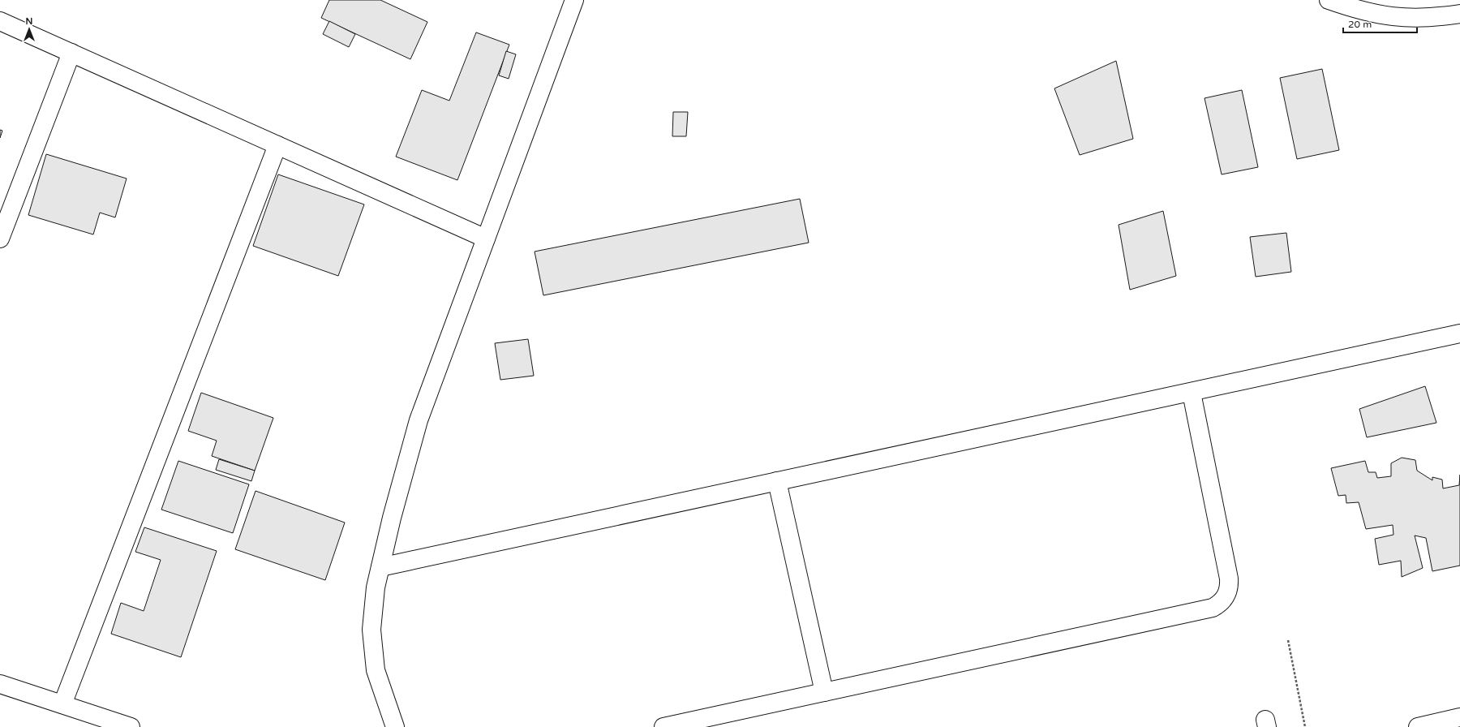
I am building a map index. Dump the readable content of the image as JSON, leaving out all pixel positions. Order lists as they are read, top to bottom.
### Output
{
  "scale_bar": "20 m",
  "north": "top"
}
